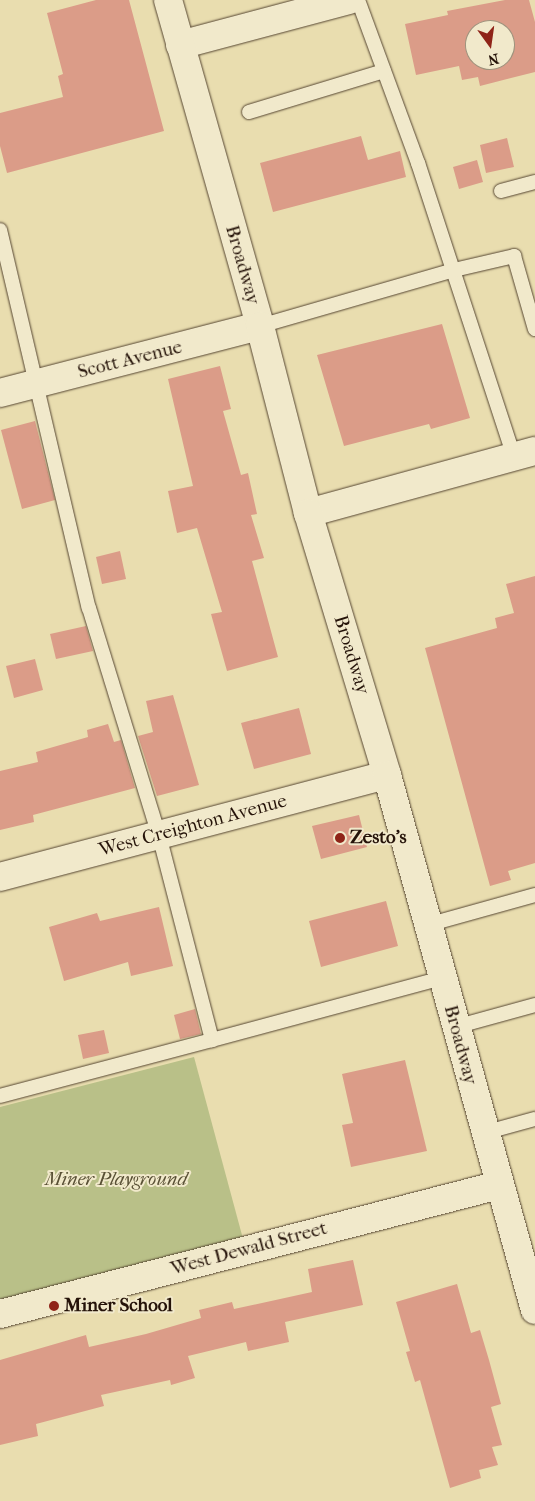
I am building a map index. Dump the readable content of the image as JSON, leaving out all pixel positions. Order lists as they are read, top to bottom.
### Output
{
  "streets": {
    "street": [
      "Broadway",
      "Scott Avenue",
      "West Creighton Avenue",
      "West Dewald Street"
    ]
  },
  "crossings": [
    ["Broadway", "Scott Avenue"],
    ["Broadway", "West Creighton Avenue"],
    ["Broadway", "West Dewald Street"]
  ],
  "parks": ["Miner Playground"],
  "places": ["Zesto's", "Miner School"],
  "north": "bottom"
}
